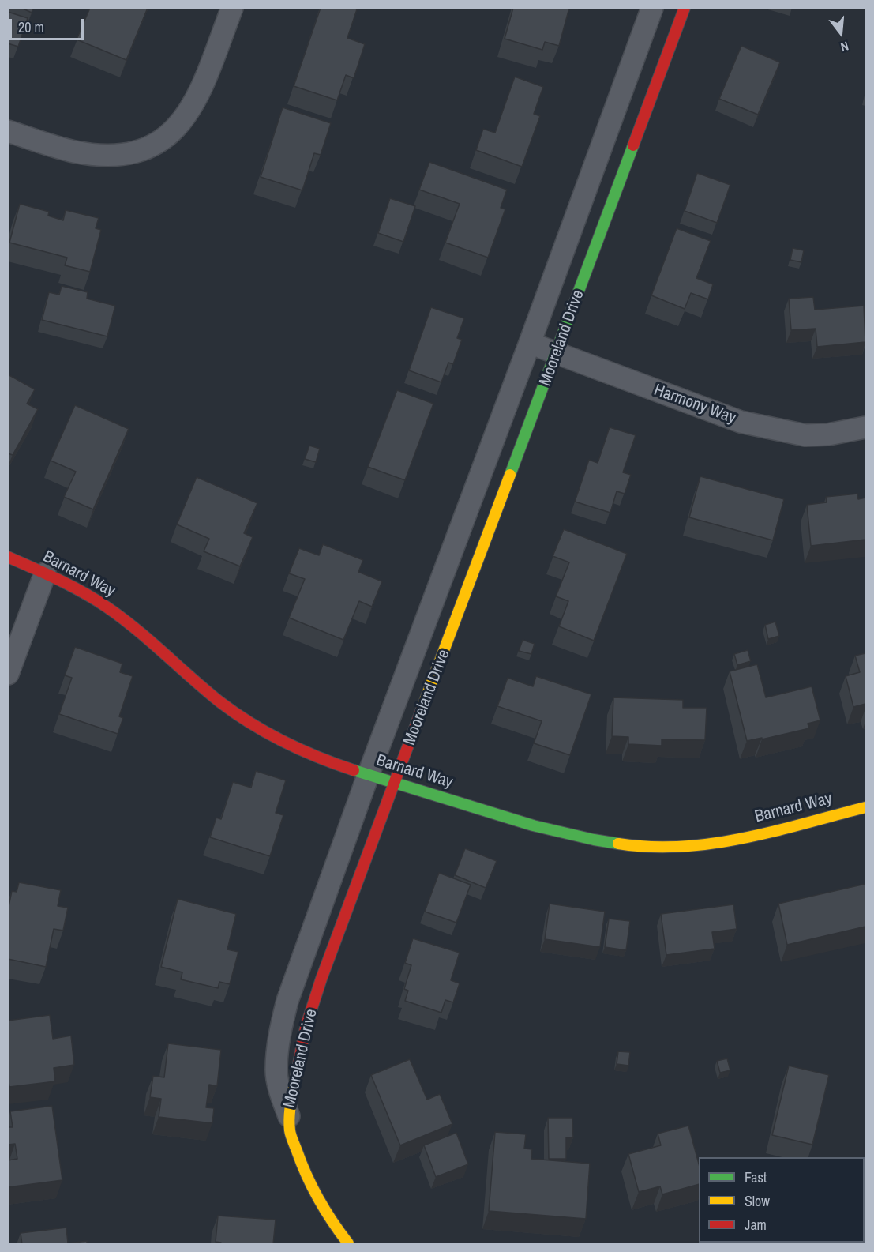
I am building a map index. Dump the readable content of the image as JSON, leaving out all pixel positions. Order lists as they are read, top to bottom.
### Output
{
  "streets": {
    "street": ["Mooreland Drive", "Harmony Way", "Barnard Way"]
  },
  "crossings": [
    ["Mooreland Drive", "Harmony Way"],
    ["Mooreland Drive", "Barnard Way"]
  ],
  "legend": ["Fast", "Slow", "Jam"],
  "scale_bar": "20 m",
  "north": "bottom"
}
